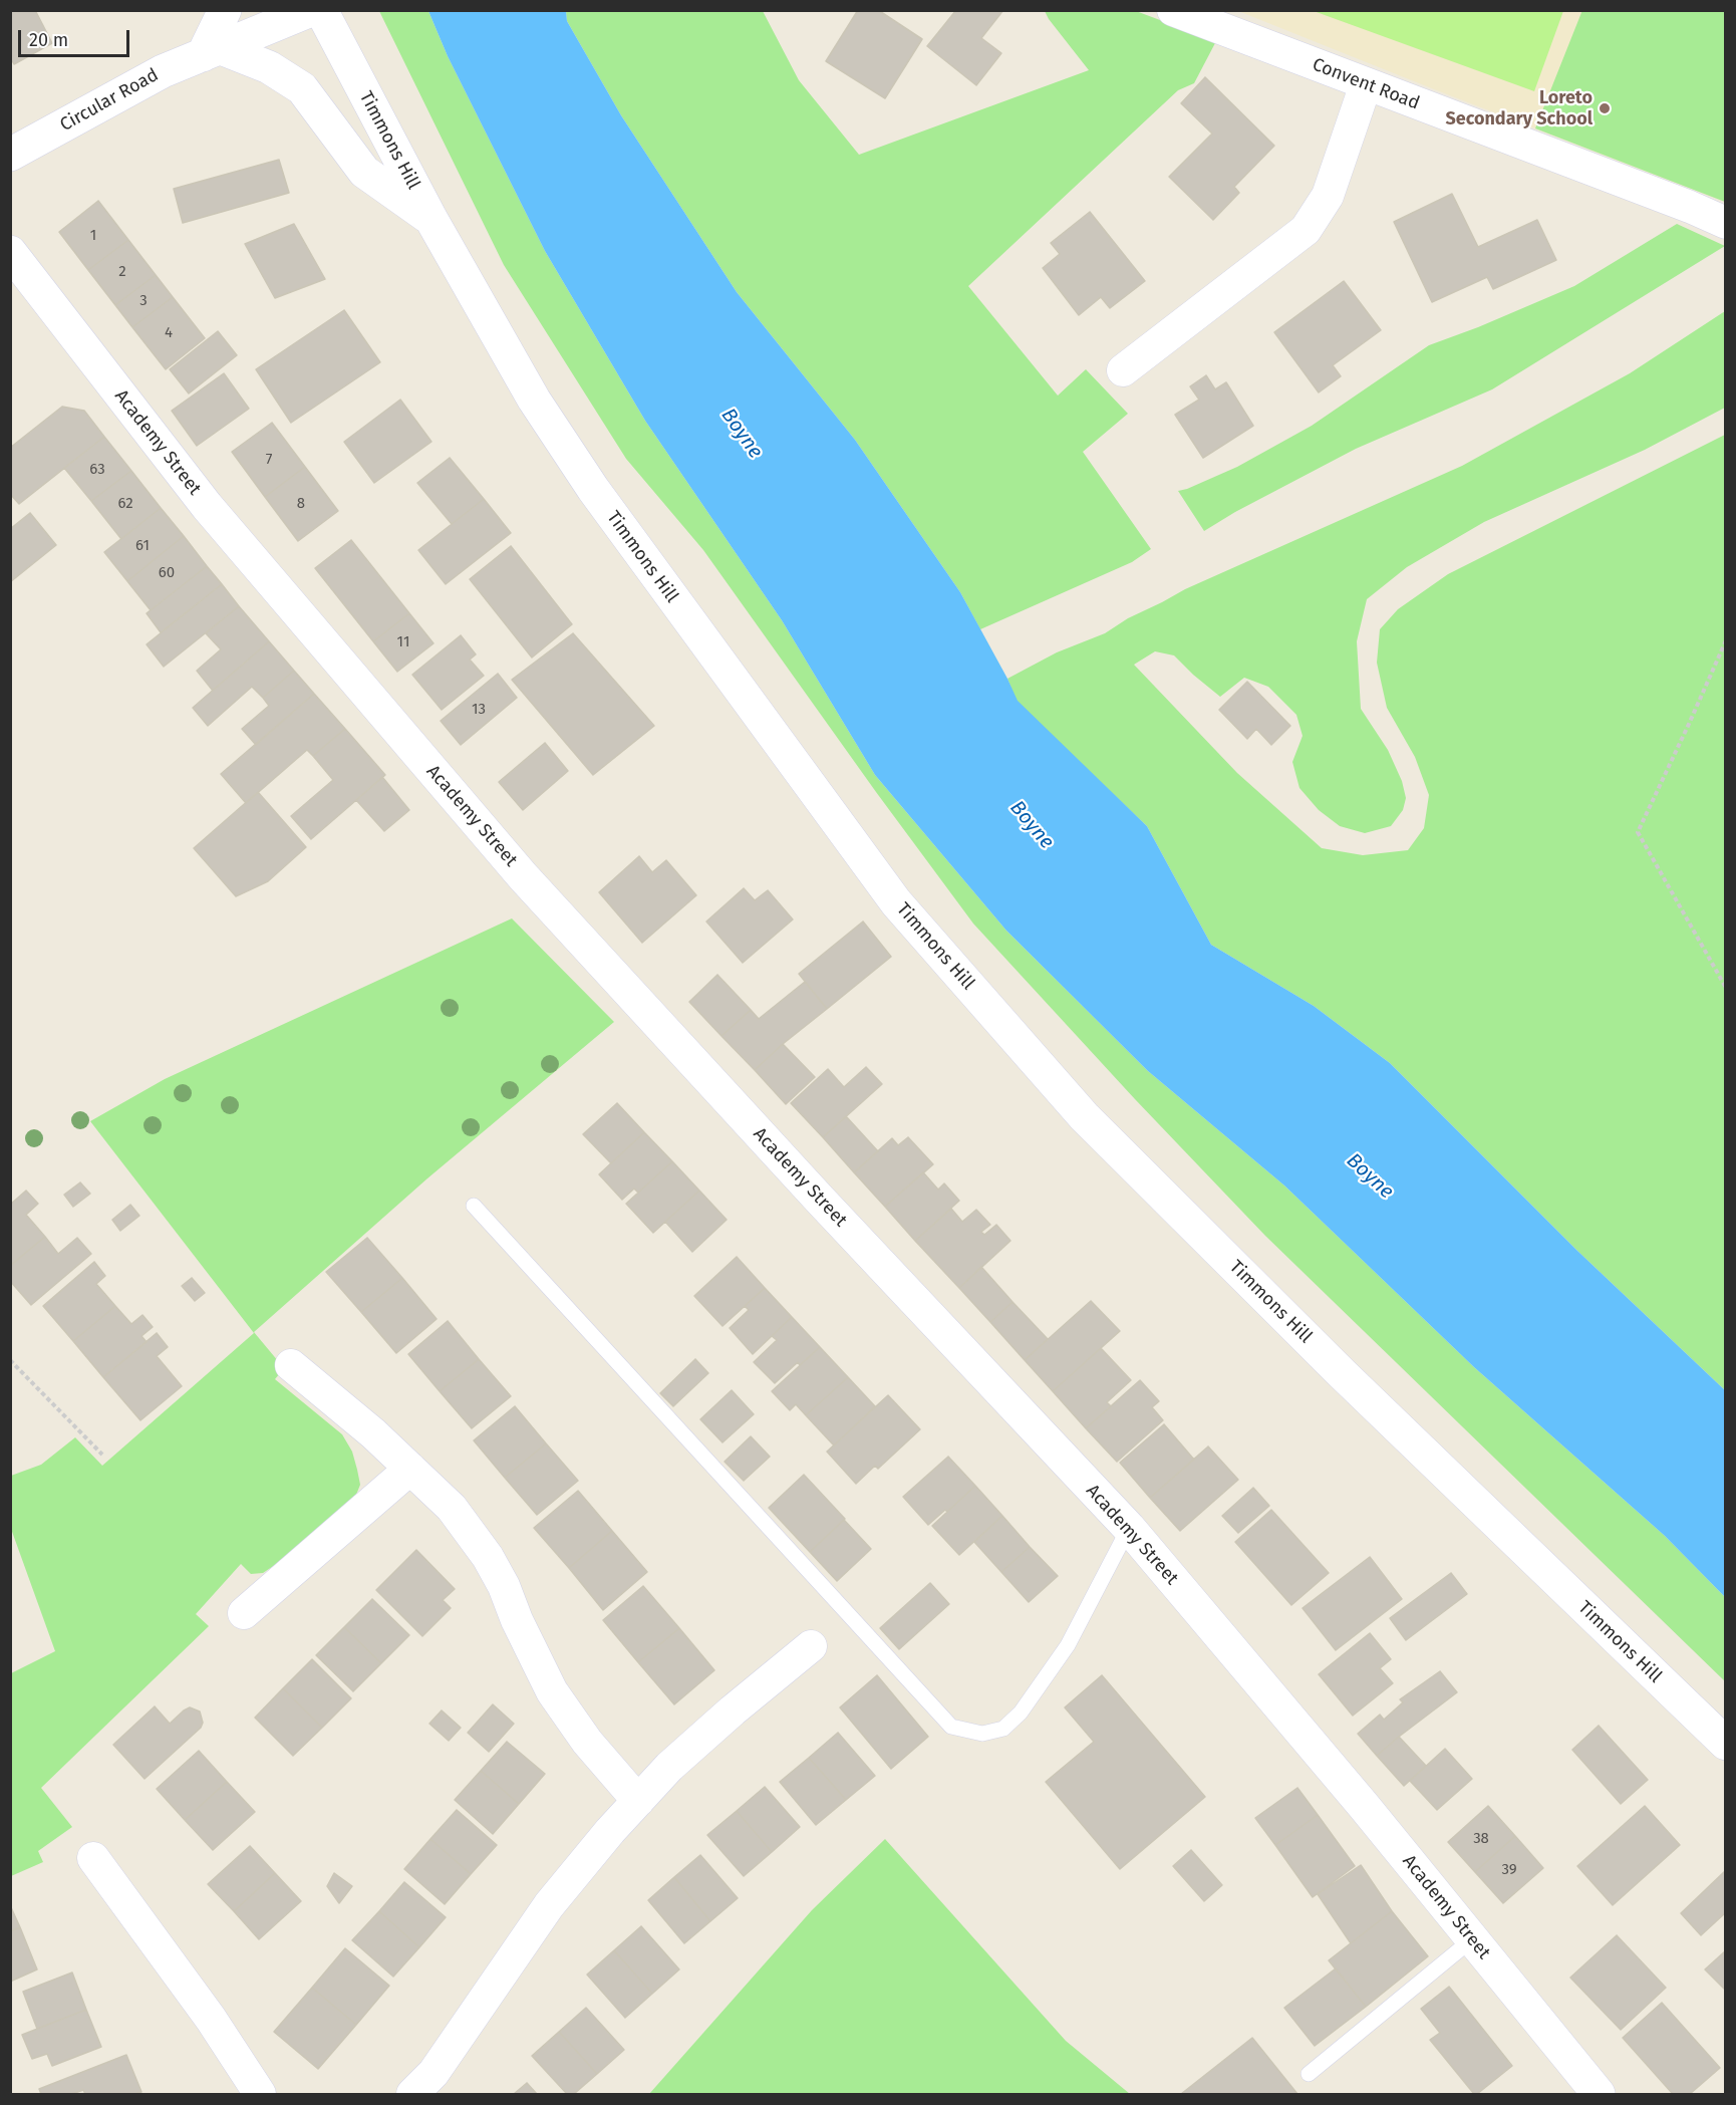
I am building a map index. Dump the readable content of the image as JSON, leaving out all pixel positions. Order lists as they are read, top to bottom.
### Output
{
  "streets": {
    "main road": ["Circular Road", "Timmons Hill", "Academy Street"],
    "street": ["Convent Road"]
  },
  "water": ["Boyne"],
  "places": ["Loreto Secondary School"],
  "house_numbers": [
    "1",
    "2",
    "3",
    "4",
    "7",
    "63",
    "62",
    "8",
    "61",
    "60",
    "11",
    "13",
    "38",
    "39"
  ],
  "scale_bar": "20 m"
}
